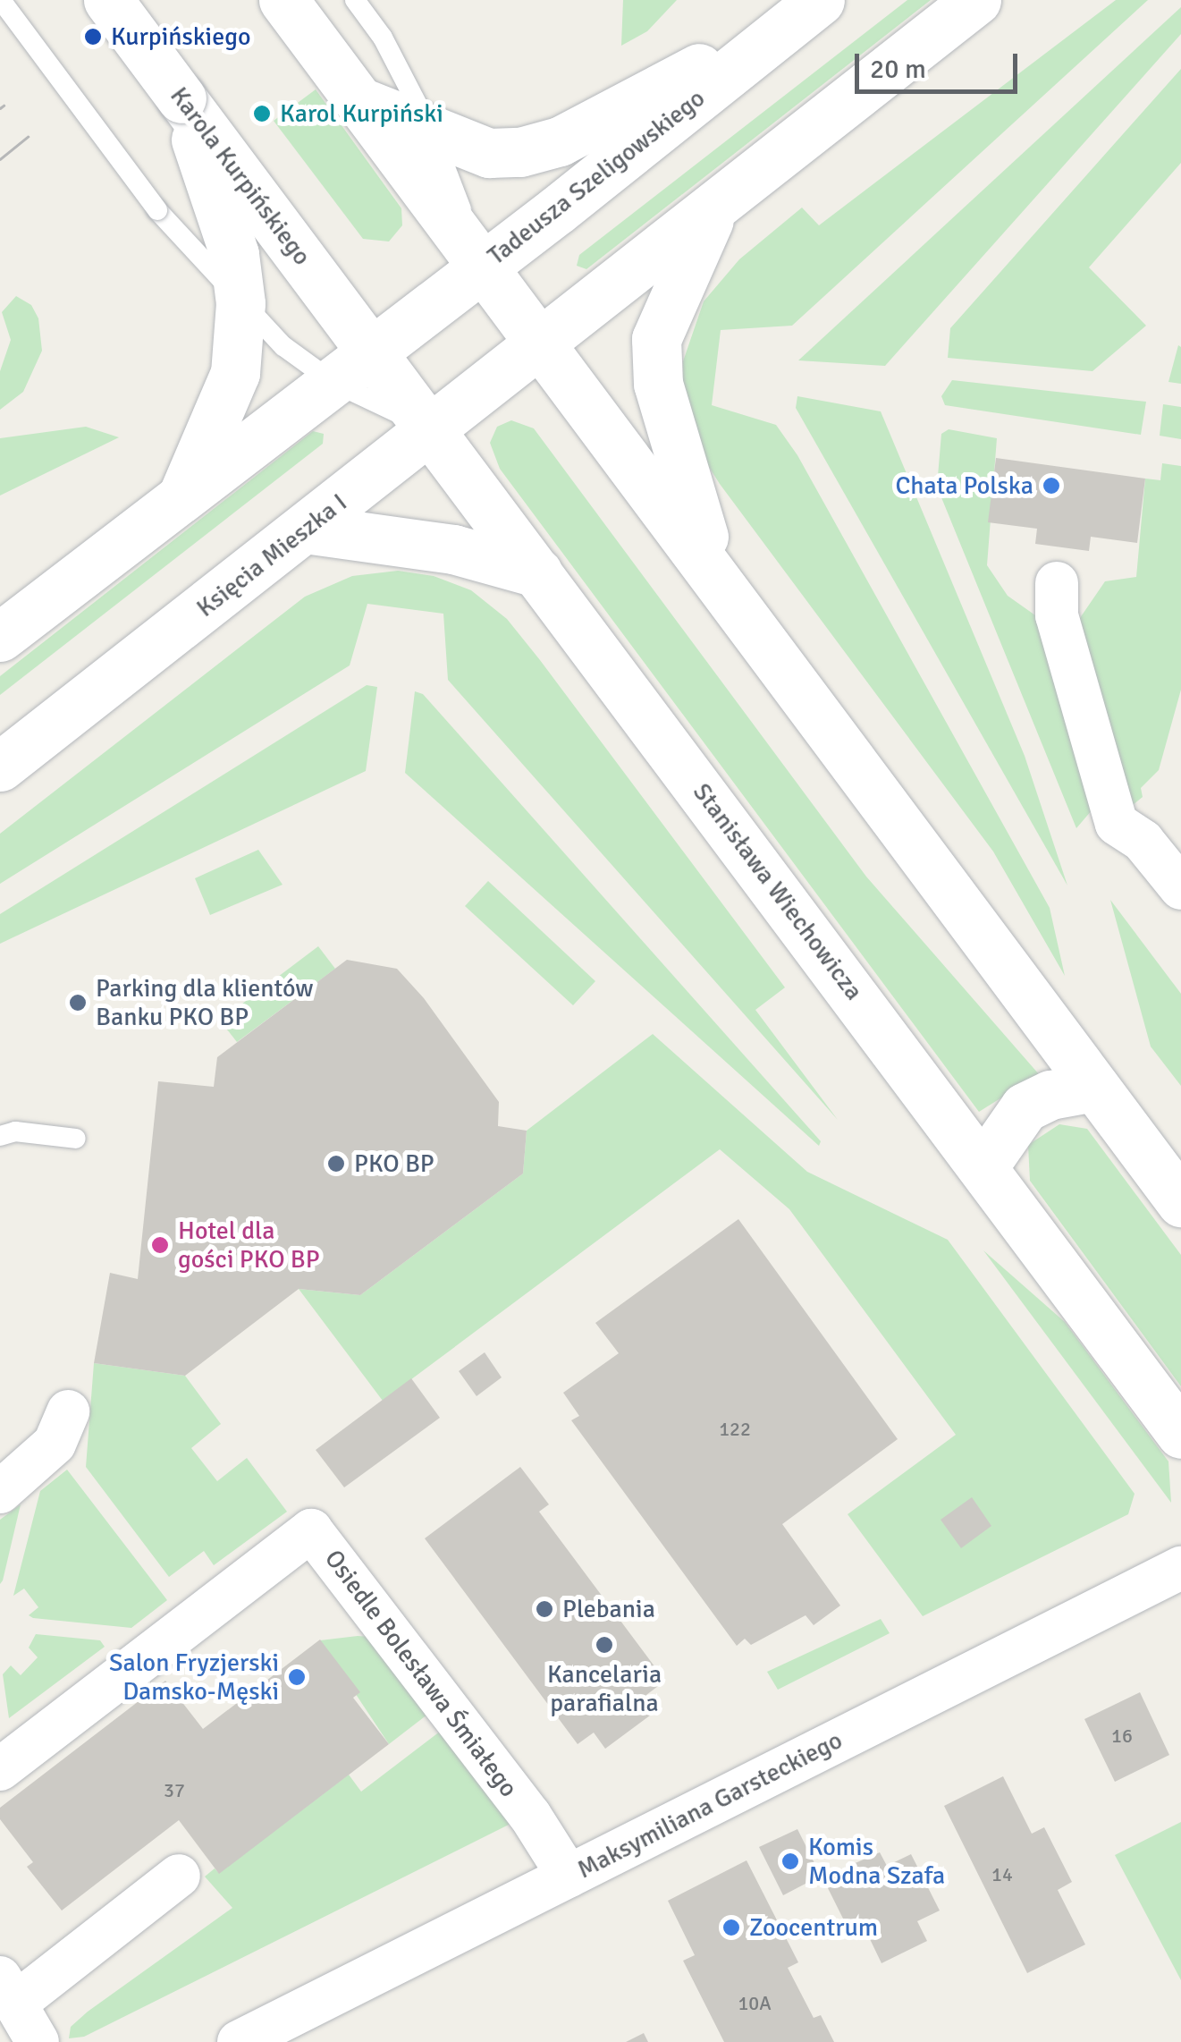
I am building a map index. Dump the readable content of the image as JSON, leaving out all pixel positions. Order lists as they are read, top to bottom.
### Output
{
  "streets": {
    "street": [
      "Karola Kurpińskiego",
      "Tadeusza Szeligowskiego",
      "Księcia Mieszka I",
      "Stanisława Wiechowicza",
      "Osiedle Bolesława Śmiałego",
      "Maksymiliana Garsteckiego"
    ]
  },
  "crossings": [
    ["Karola Kurpińskiego", "Tadeusza Szeligowskiego"],
    ["Karola Kurpińskiego", "Stanisława Wiechowicza"],
    ["Tadeusza Szeligowskiego", "Stanisława Wiechowicza"],
    ["Księcia Mieszka I", "Stanisława Wiechowicza"],
    ["Osiedle Bolesława Śmiałego", "Maksymiliana Garsteckiego"]
  ],
  "places": [
    "Kurpińskiego",
    "Karol Kurpiński",
    "Chata Polska",
    "Parking dla klientów Banku PKO BP",
    "PKO BP",
    "Hotel dla gości PKO BP",
    "Plebania",
    "Kancelaria parafialna",
    "Salon Fryzjerski Damsko-Męski",
    "Komis Modna Szafa",
    "Zoocentrum"
  ],
  "house_numbers": [
    "122",
    "16",
    "37",
    "14",
    "10A"
  ],
  "scale_bar": "20 m"
}
